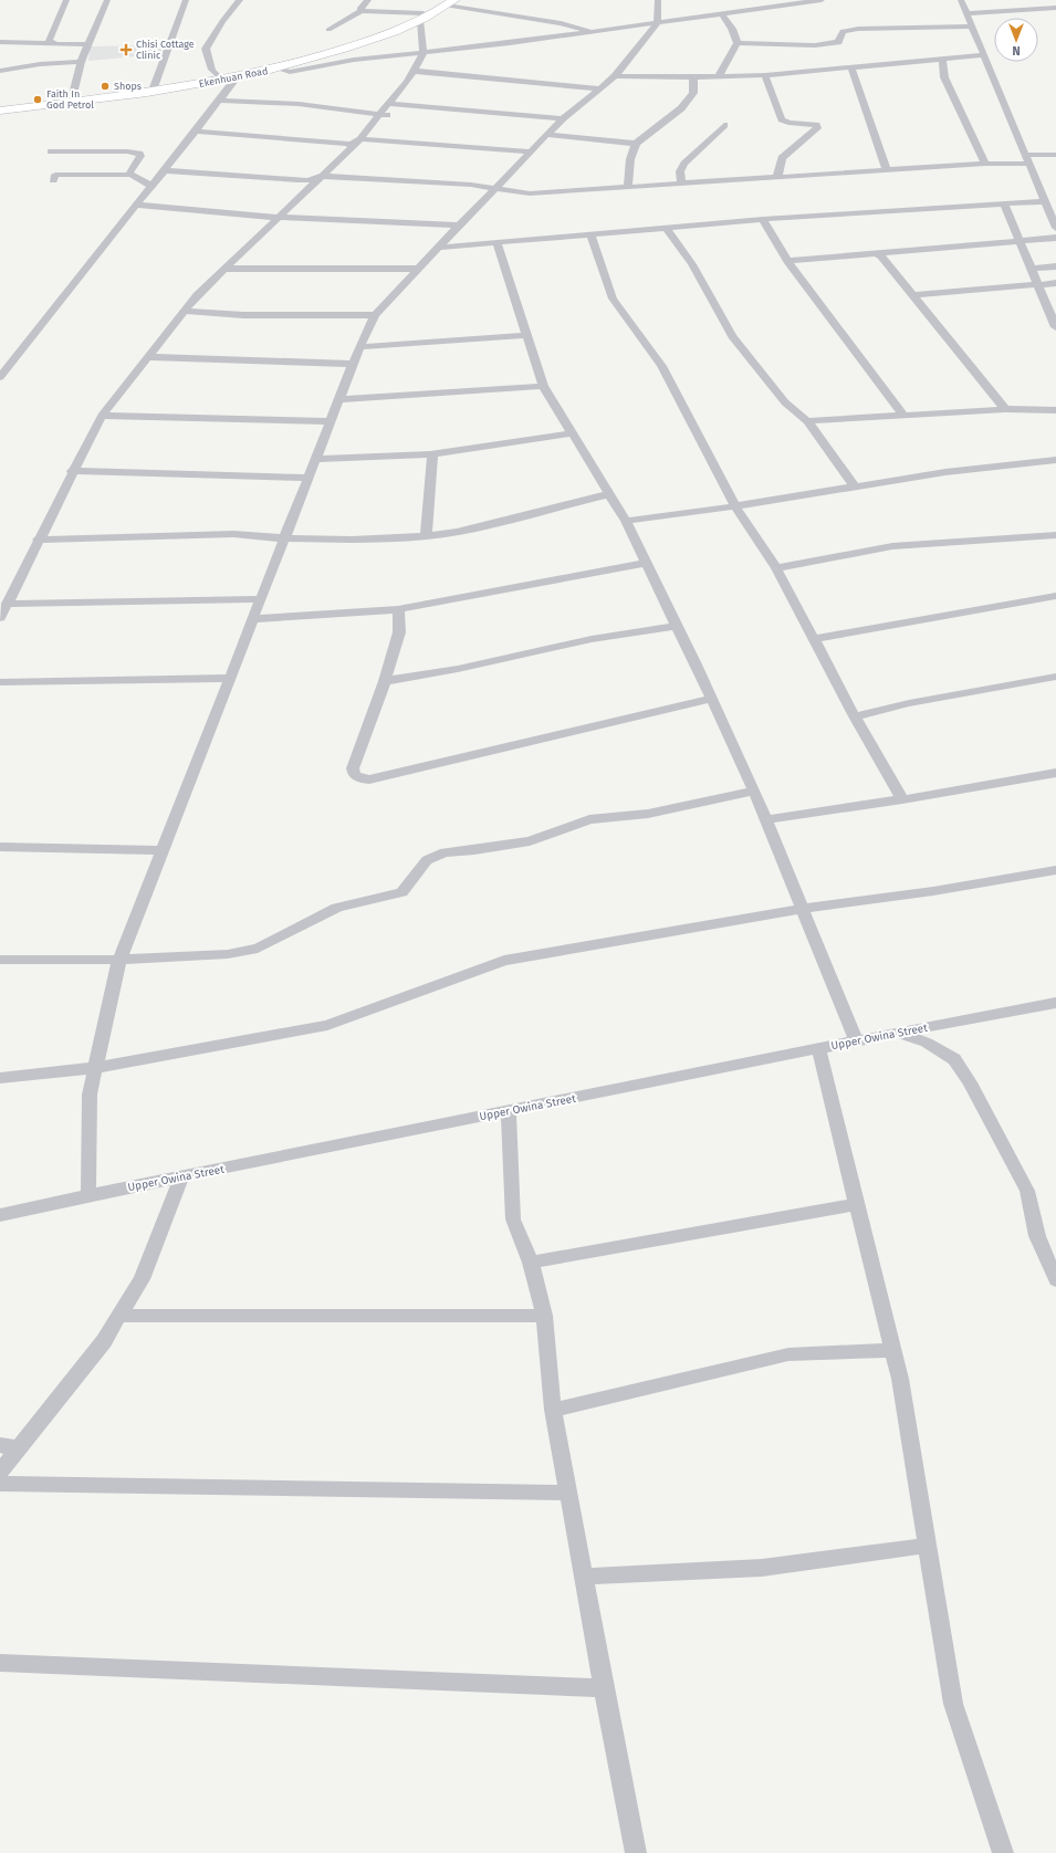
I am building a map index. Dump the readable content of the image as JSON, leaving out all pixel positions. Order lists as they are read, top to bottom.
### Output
{
  "streets": {
    "main road": ["Ekenhuan Road"],
    "street": ["Upper Owina Street"]
  },
  "places": {
    "health": ["Chisi Cottage Clinic"],
    "other": ["Shops", "Faith In God Petrol"]
  },
  "north": "bottom"
}
